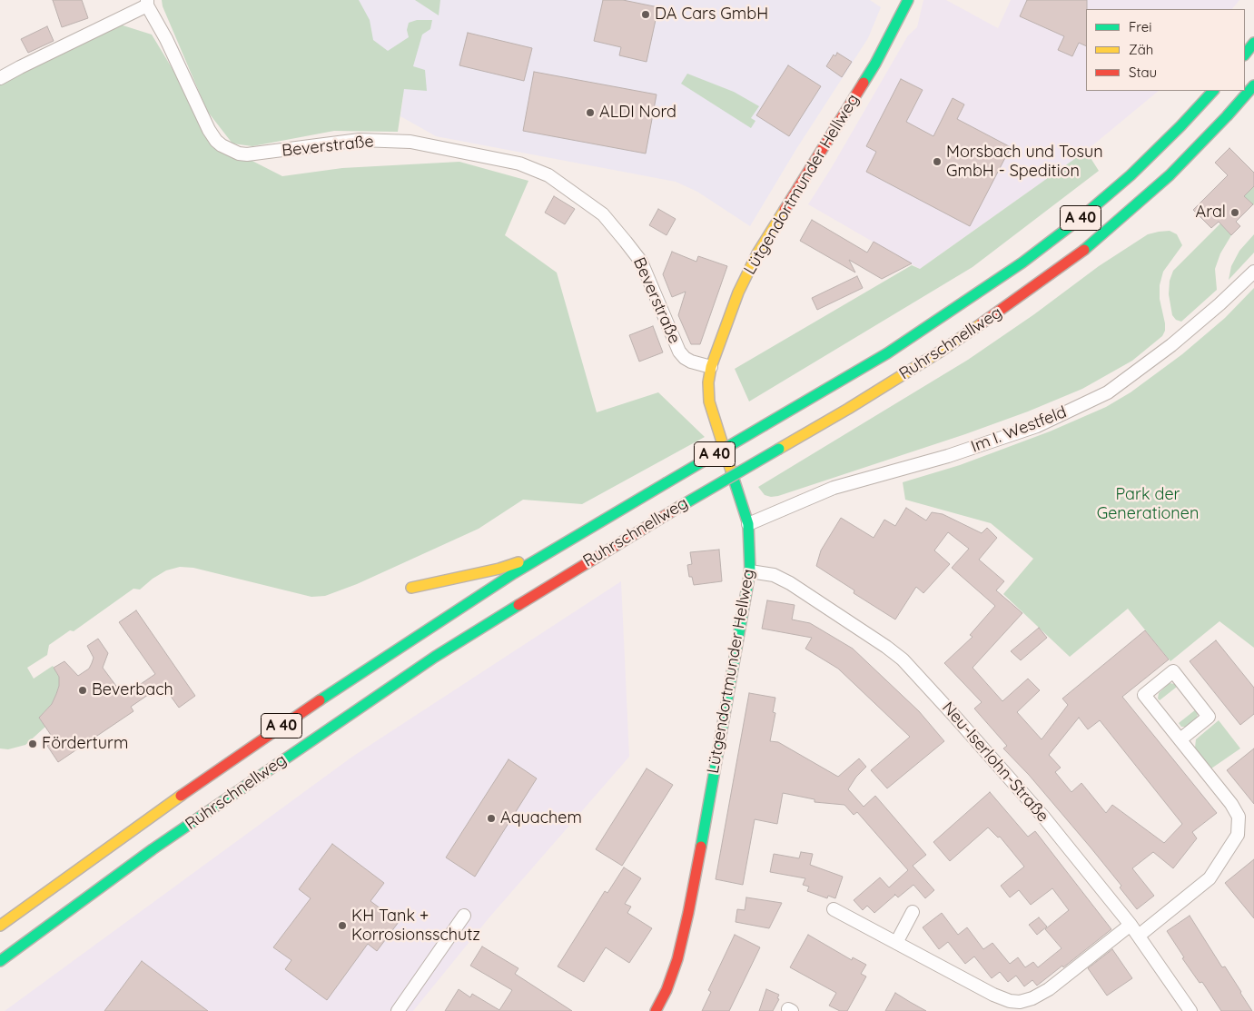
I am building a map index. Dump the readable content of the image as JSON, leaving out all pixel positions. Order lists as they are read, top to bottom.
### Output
{
  "streets": {
    "main road": ["Lütgendortmunder Hellweg", "A 40", "Ruhrschnellweg"],
    "street": ["Beverstraße", "Im I. Westfeld", "Neu-Iserlohn-Straße"]
  },
  "crossings": [
    ["Beverstraße", "Lütgendortmunder Hellweg"],
    ["Lütgendortmunder Hellweg", "Im I. Westfeld"],
    ["Lütgendortmunder Hellweg", "Neu-Iserlohn-Straße"]
  ],
  "parks": ["Park der Generationen"],
  "places": [
    "DA Cars GmbH",
    "ALDI Nord",
    "Morsbach und Tosun GmbH - Spedition",
    "Aral",
    "Beverbach",
    "Förderturm",
    "Aquachem",
    "KH Tank + Korrosionsschutz"
  ],
  "legend": ["Frei", "Zäh", "Stau"]
}
